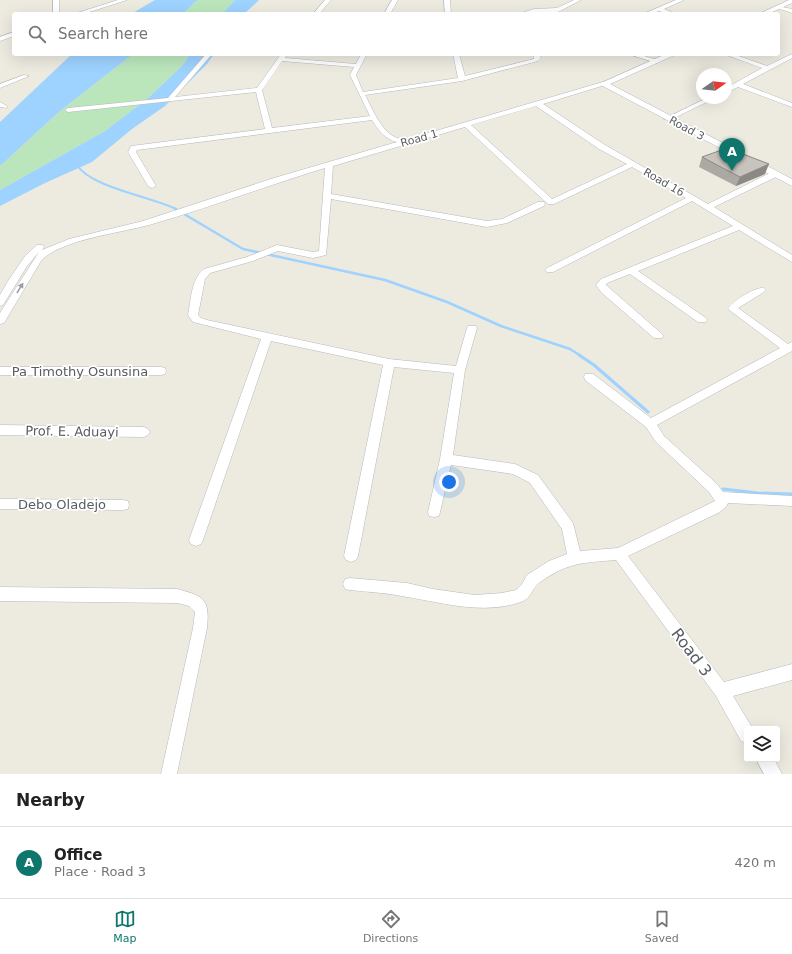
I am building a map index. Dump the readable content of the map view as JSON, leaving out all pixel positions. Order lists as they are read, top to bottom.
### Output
{
  "streets": {
    "street": [
      "Road 3",
      "Road 1",
      "Road 16",
      "Pa Timothy Osunsina",
      "Prof. E. Aduayi",
      "Debo Oladejo"
    ]
  },
  "crossings": [
    ["Road 3", "Road 1"],
    ["Road 1", "Road 16"]
  ],
  "north": "right",
  "page": {
    "search": "Search here",
    "pins": "A",
    "heading": "Nearby",
    "list": [
      {
        "mark": "A",
        "name": "Office",
        "note": "Place · Road 3",
        "value": "420 m"
      }
    ],
    "nav": ["Map", "Directions", "Saved"]
  }
}
